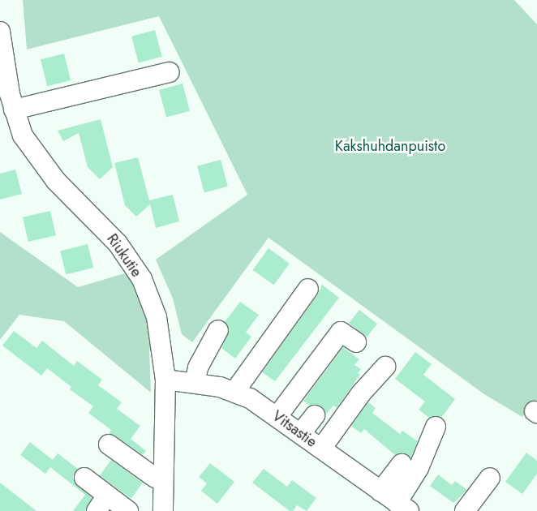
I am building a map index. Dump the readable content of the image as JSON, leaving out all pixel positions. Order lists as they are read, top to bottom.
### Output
{
  "streets": {
    "street": ["Riukutie", "Vitsastie"]
  },
  "crossings": [
    ["Riukutie", "Vitsastie"]
  ],
  "parks": ["Kakshuhdanpuisto"]
}
